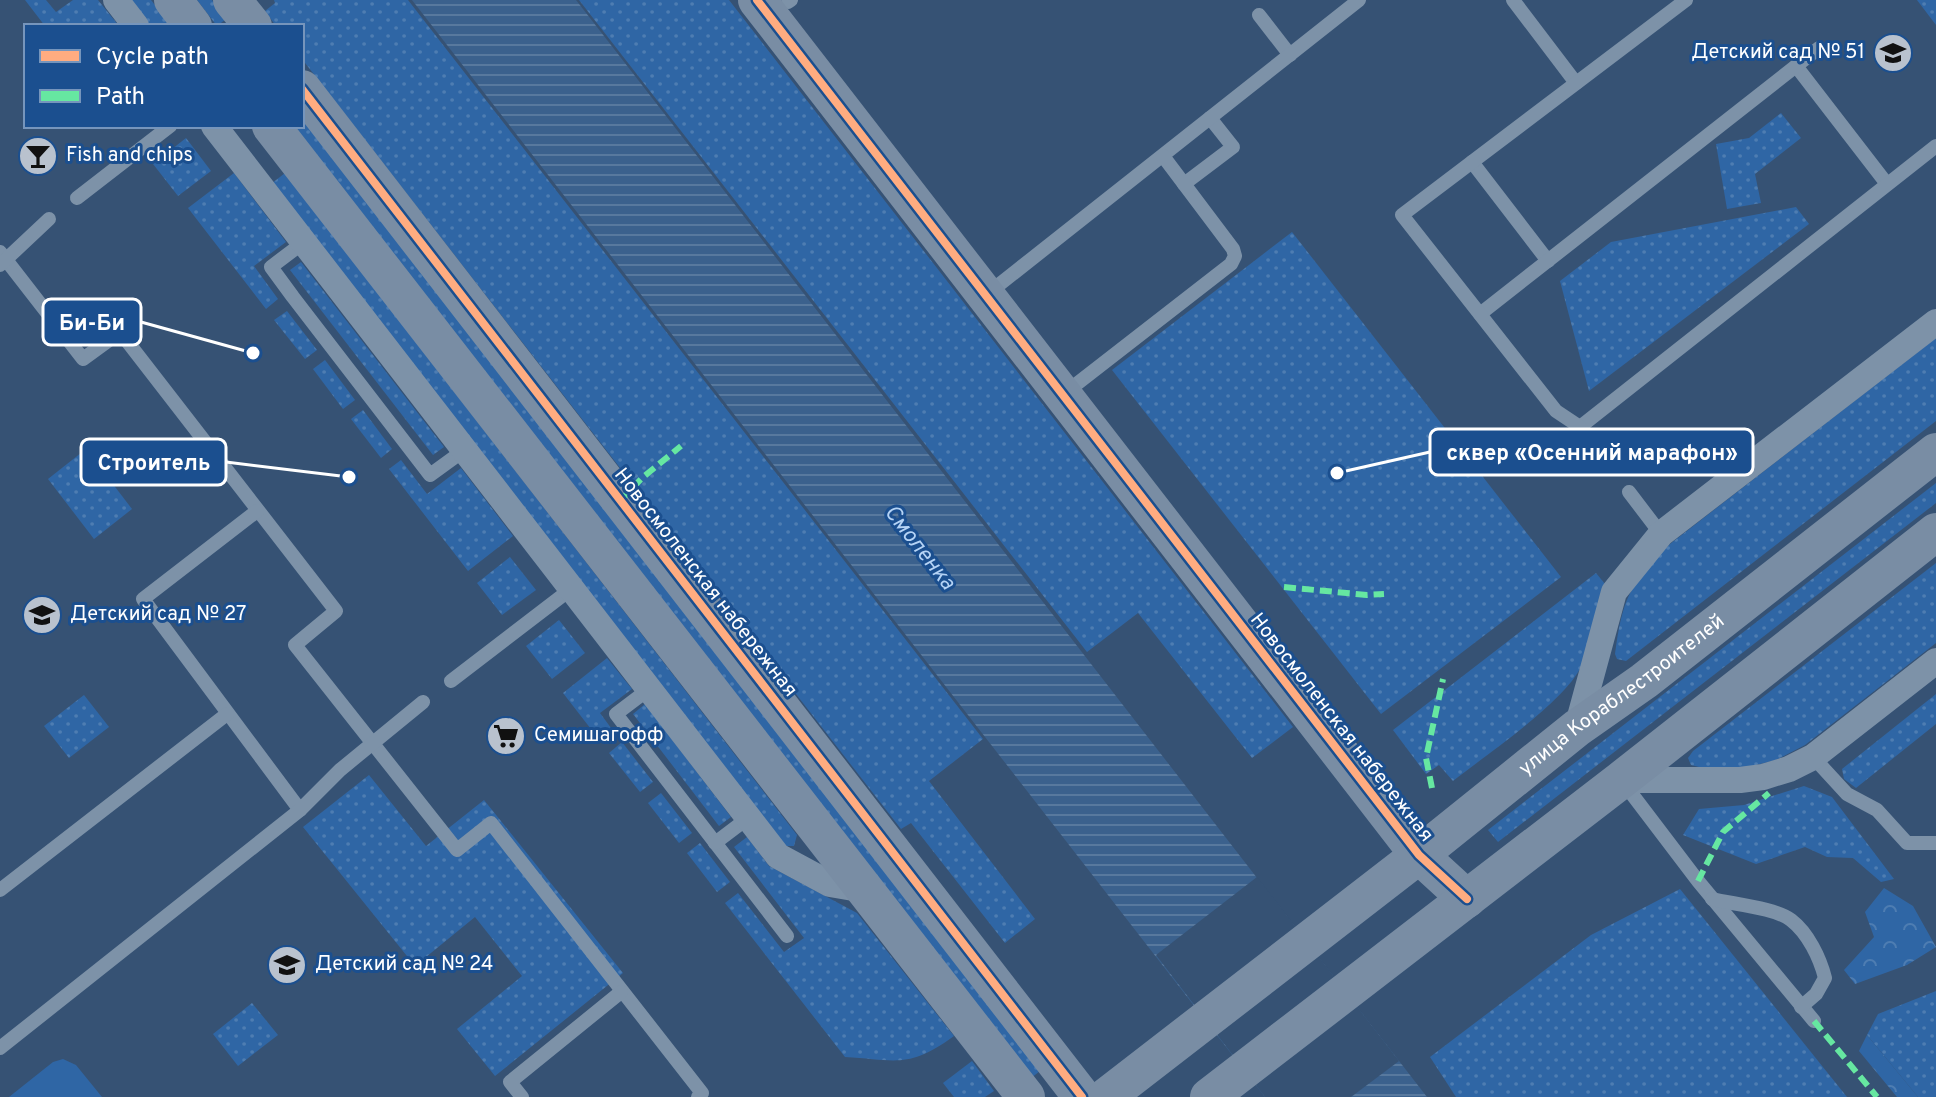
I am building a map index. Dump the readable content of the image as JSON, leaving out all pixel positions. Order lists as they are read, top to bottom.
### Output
{
  "streets": {
    "street": ["Новосмоленская набережная", "улица Кораблестроителей"]
  },
  "crossings": [
    ["Новосмоленская набережная", "улица Кораблестроителей"]
  ],
  "water": ["Смоленка"],
  "places": {
    "school or university": ["Детский сад № 51", "Детский сад № 27", "Детский сад № 24"],
    "bar": ["Fish and chips"],
    "other": ["Би-Би", "сквер «Осенний марафон»", "Строитель"],
    "supermarket": ["Семишагофф"]
  },
  "legend": ["Cycle path", "Path"]
}
